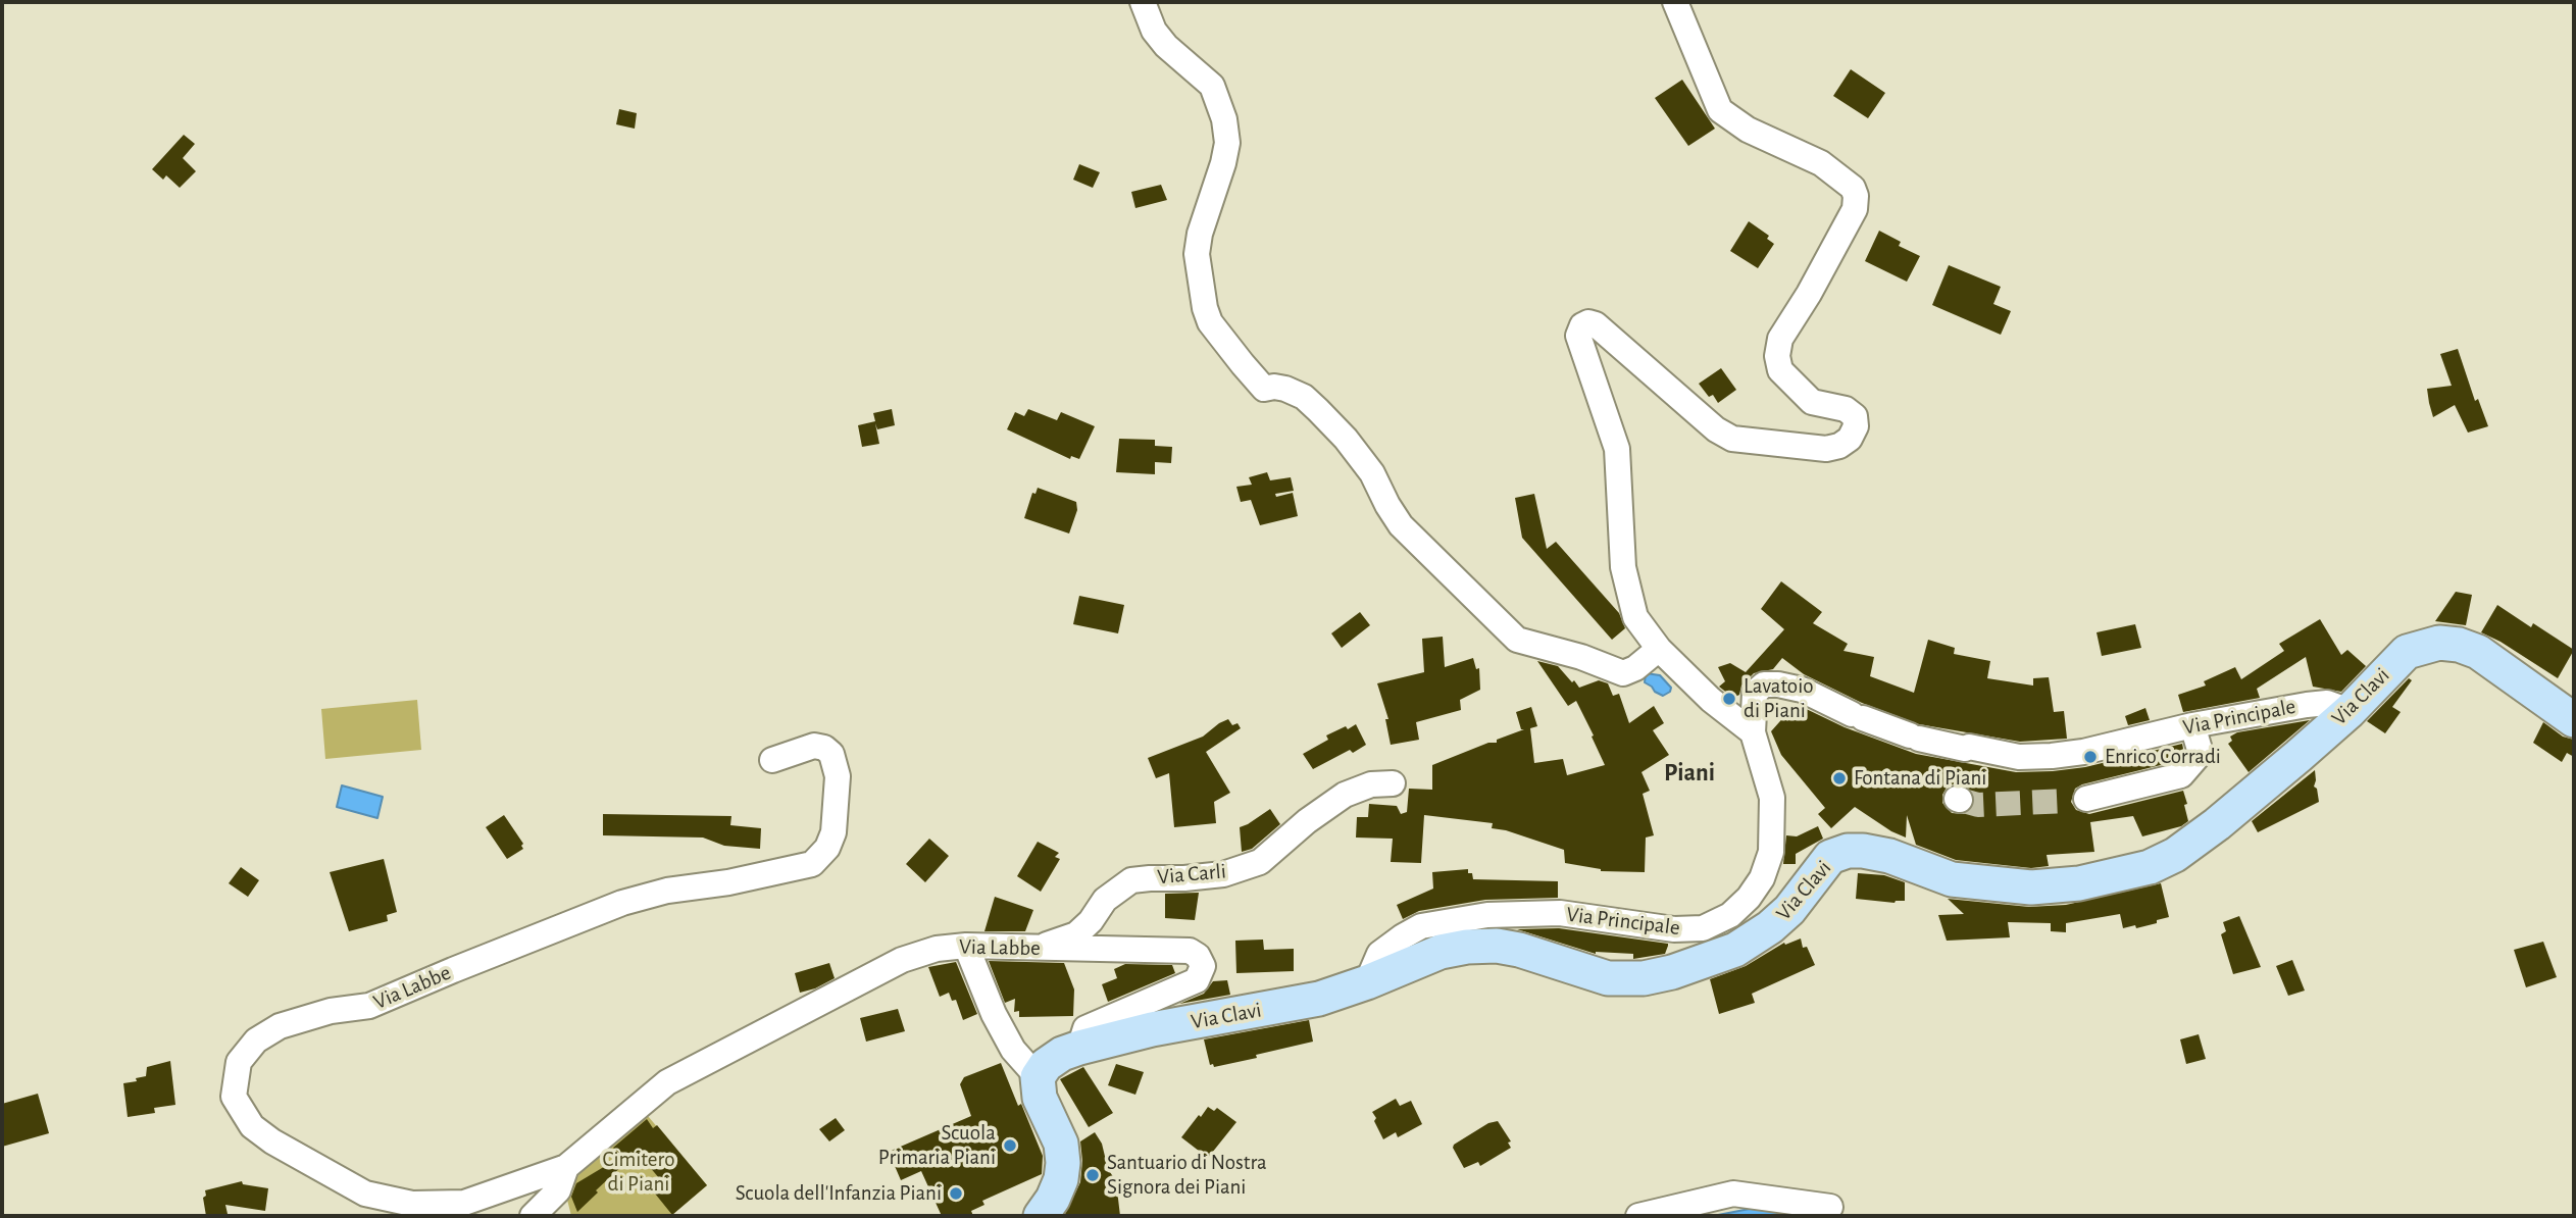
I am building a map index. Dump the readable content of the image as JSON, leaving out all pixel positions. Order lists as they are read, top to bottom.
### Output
{
  "streets": {
    "main road": ["Via Clavi"],
    "street": ["Via Principale", "Via Carli", "Via Labbe"]
  },
  "crossings": [
    ["Via Clavi", "Via Principale"],
    ["Via Clavi", "Via Labbe"],
    ["Via Carli", "Via Labbe"]
  ],
  "districts": ["Piani"],
  "parks": ["Cimitero di Piani"],
  "places": [
    "Lavatoio di Piani",
    "Enrico Corradi",
    "Fontana di Piani",
    "Scuola Primaria Piani",
    "Santuario di Nostra Signora dei Piani",
    "Scuola dell'Infanzia Piani"
  ]
}
